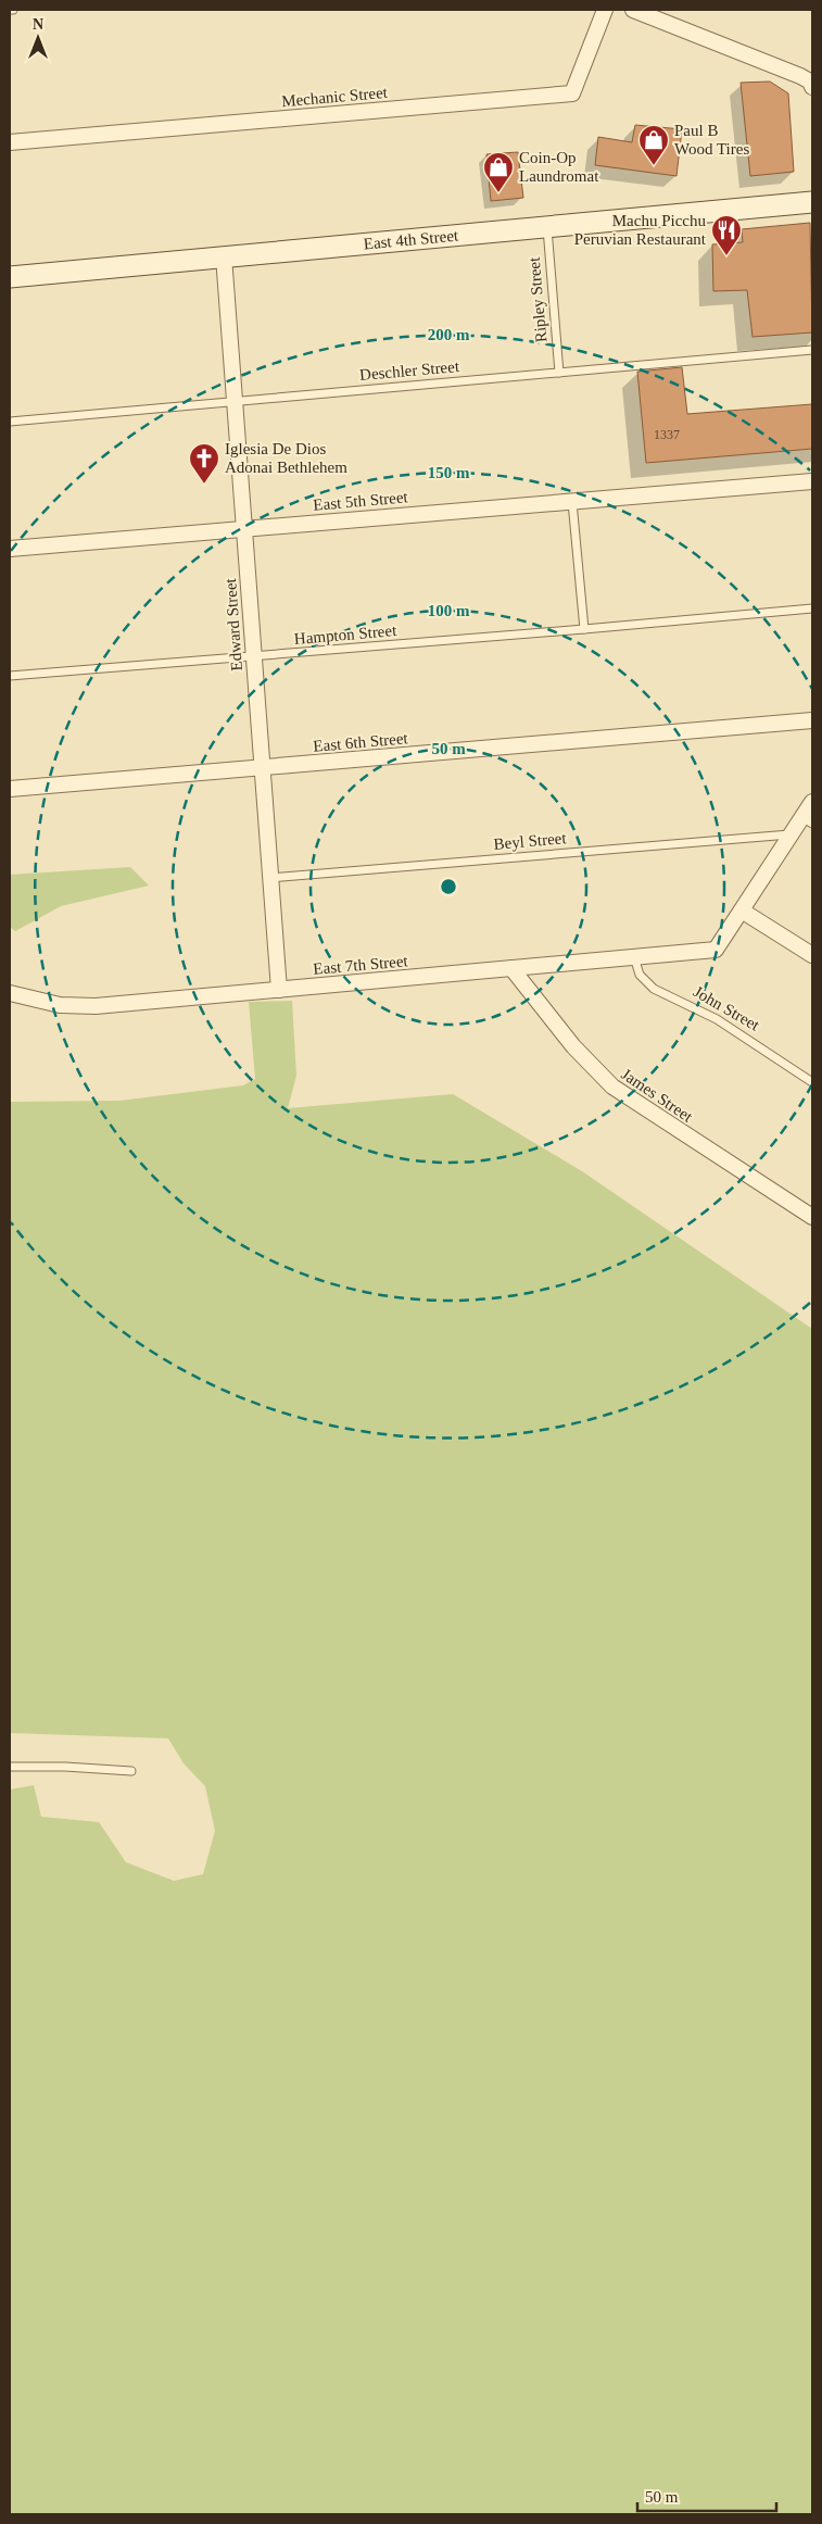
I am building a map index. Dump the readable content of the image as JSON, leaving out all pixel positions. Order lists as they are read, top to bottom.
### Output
{
  "streets": {
    "main road": ["East 4th Street"],
    "street": [
      "Mechanic Street",
      "East 5th Street",
      "Edward Street",
      "East 6th Street",
      "East 7th Street",
      "James Street"
    ],
    "lane": [
      "Ripley Street",
      "Deschler Street",
      "Hampton Street",
      "Beyl Street",
      "John Street"
    ]
  },
  "crossings": [
    ["East 4th Street", "Ripley Street"],
    ["East 4th Street", "Edward Street"],
    ["Ripley Street", "Deschler Street"],
    ["Deschler Street", "Edward Street"],
    ["East 5th Street", "Edward Street"],
    ["Edward Street", "Hampton Street"],
    ["Edward Street", "East 6th Street"],
    ["Edward Street", "Beyl Street"],
    ["Edward Street", "East 7th Street"],
    ["East 7th Street", "John Street"],
    ["East 7th Street", "James Street"]
  ],
  "places": {
    "shop": ["Paul B Wood Tires", "Coin-Op Laundromat"],
    "restaurant": ["Machu Picchu Peruvian Restaurant"],
    "church": ["Iglesia De Dios Adonai Bethlehem"]
  },
  "house_numbers": ["1337"],
  "scale_bar": "50 m",
  "north": "top",
  "rings": [
    "200 m",
    "150 m",
    "100 m",
    "50 m"
  ]
}
